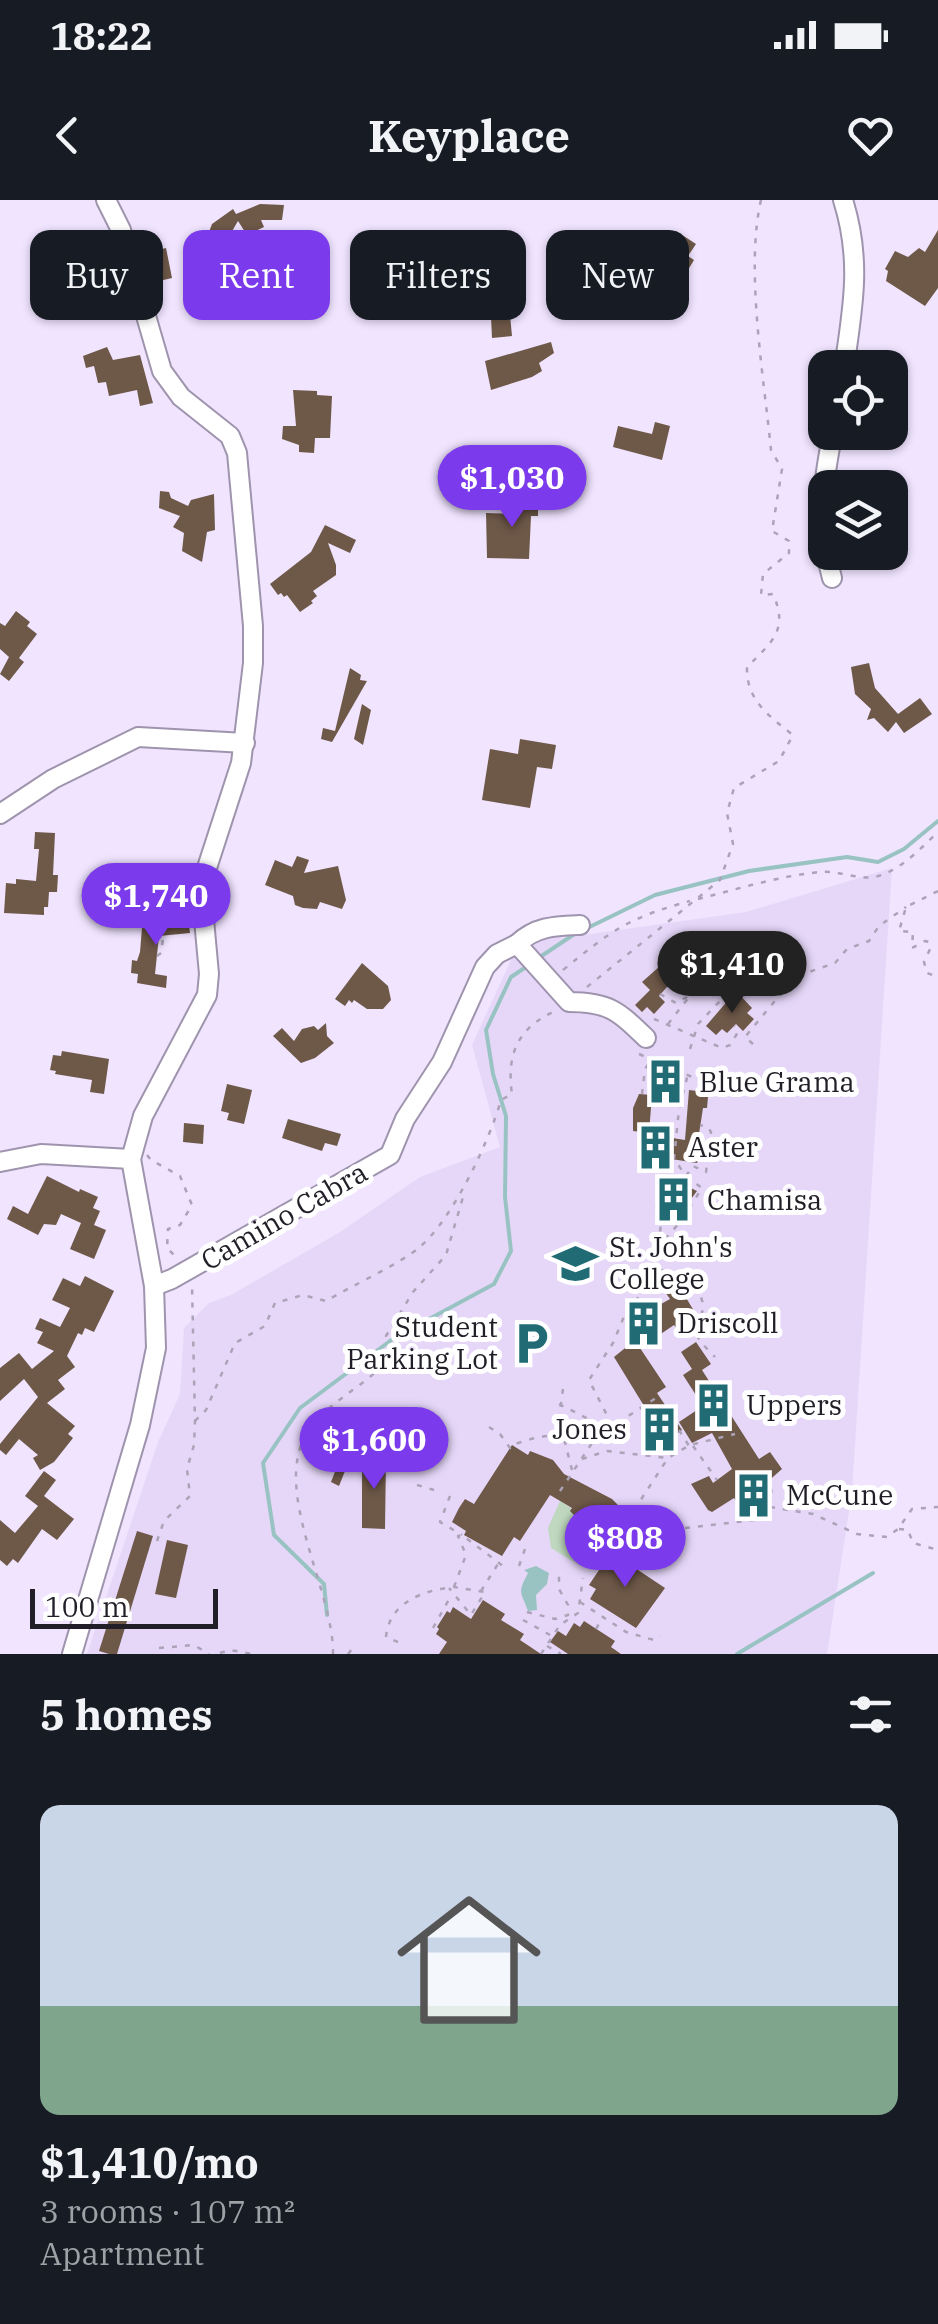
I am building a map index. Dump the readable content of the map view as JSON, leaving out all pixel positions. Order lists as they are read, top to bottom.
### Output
{
  "streets": {
    "street": ["Camino Cabra"]
  },
  "places": {
    "building": [
      "Blue Grama",
      "Aster",
      "Chamisa",
      "Driscoll",
      "Uppers",
      "Jones",
      "McCune"
    ],
    "school or university": ["St. John's College"],
    "parking": ["Student Parking Lot"]
  },
  "scale_bar": "100 m",
  "page": {
    "status": "18:22",
    "header": "Keyplace",
    "chip": [
      "Buy",
      "Rent",
      "Filters",
      "New"
    ],
    "price": [
      "$1,030",
      "$1,740",
      "$1,410",
      "$1,600",
      "$808"
    ],
    "scale": "100 m",
    "heading": "5 homes",
    "list": [
      {
        "name": "$1,410/mo",
        "note": "3 rooms · 107 m² · Apartment"
      }
    ]
  }
}
